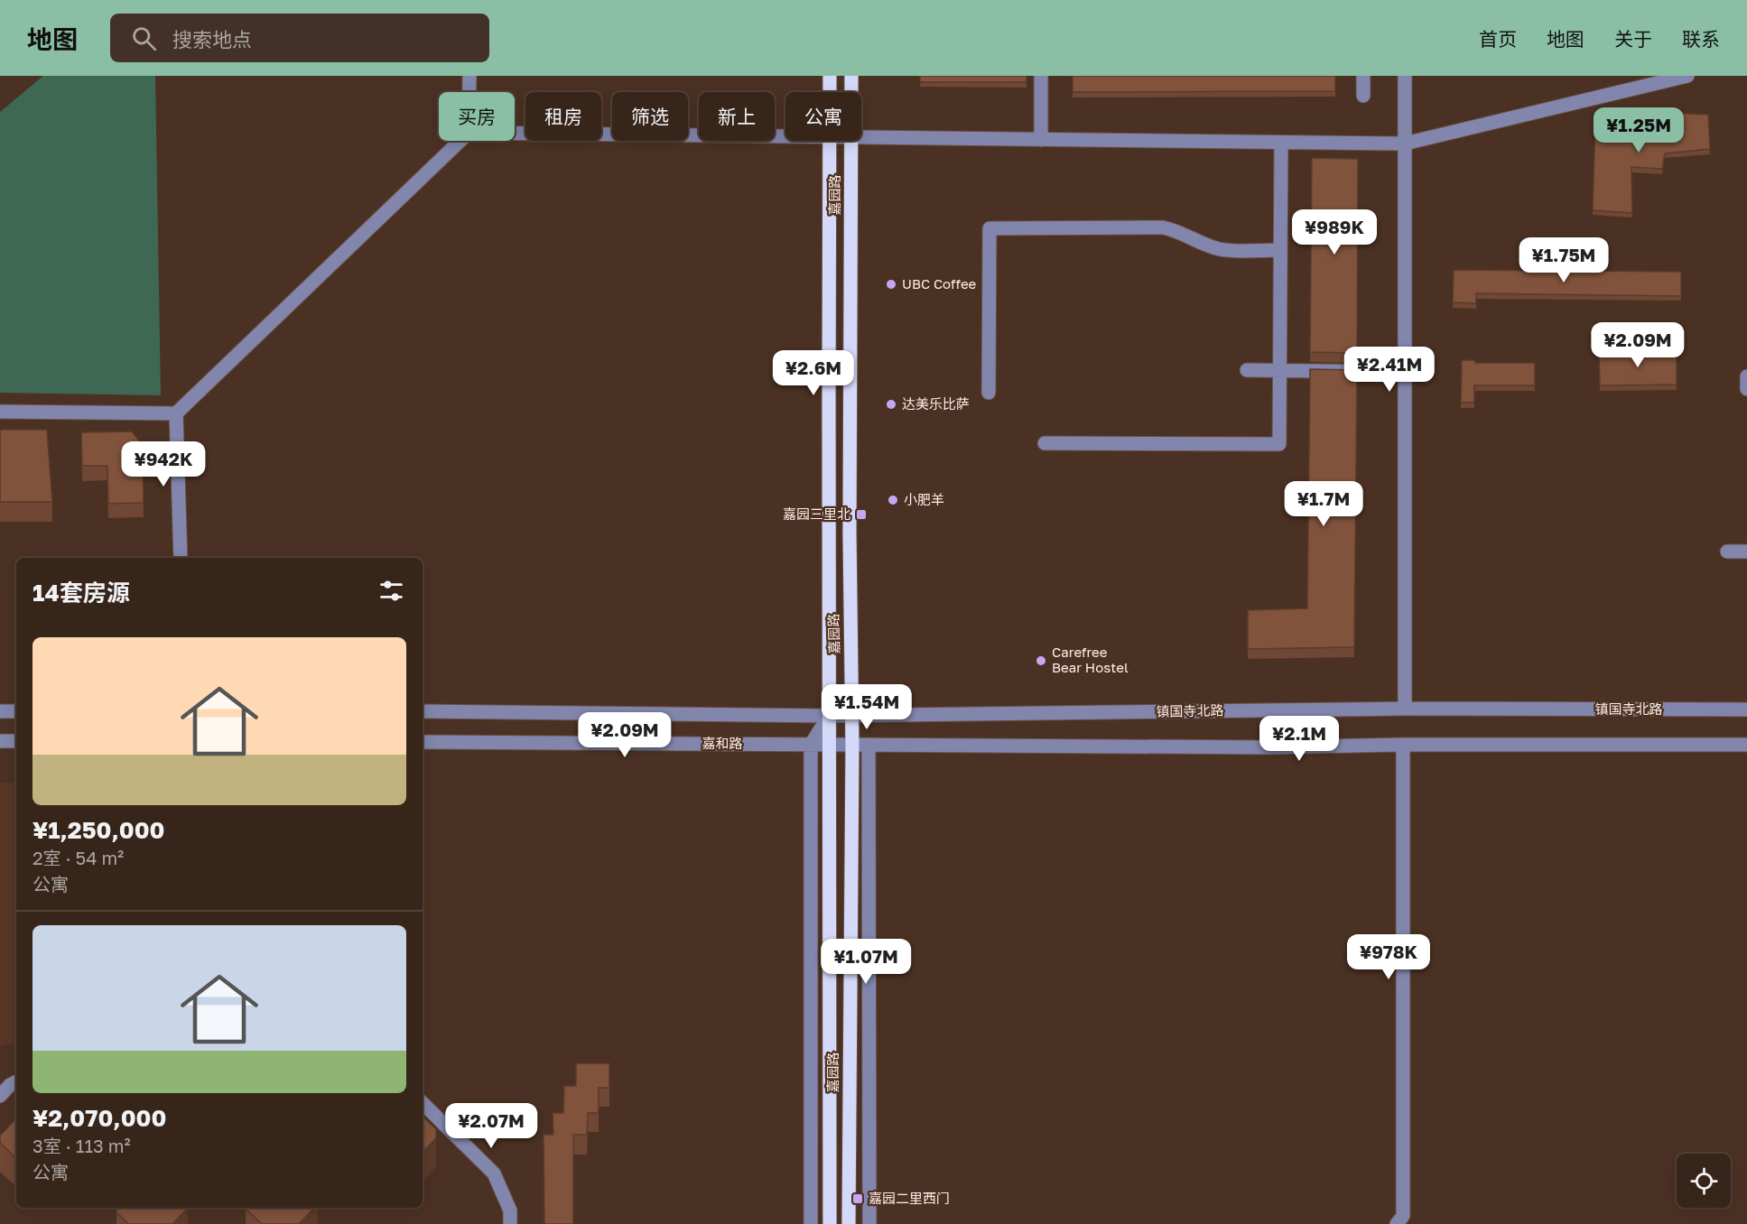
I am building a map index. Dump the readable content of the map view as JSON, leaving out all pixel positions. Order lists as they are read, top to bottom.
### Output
{
  "streets": {
    "main road": ["嘉园路"],
    "street": ["镇国寺北路", "嘉和路"]
  },
  "crossings": [
    ["嘉园路", "镇国寺北路"],
    ["嘉园路", "嘉和路"]
  ],
  "places": {
    "other": [
      "UBC Coffee",
      "达美乐比萨",
      "小肥羊",
      "Carefree Bear Hostel"
    ],
    "transit": ["嘉园三里北", "嘉园二里西门"]
  },
  "page": {
    "header": "地图",
    "search": "搜索地点",
    "nav": [
      "首页",
      "地图",
      "关于",
      "联系"
    ],
    "chip": [
      "买房",
      "租房",
      "筛选",
      "新上",
      "公寓"
    ],
    "price": [
      "¥1.25M",
      "¥989K",
      "¥1.75M",
      "¥2.09M",
      "¥2.41M",
      "¥2.6M",
      "¥942K",
      "¥1.7M",
      "¥1.54M",
      "¥2.09M",
      "¥2.1M",
      "¥978K",
      "¥1.07M",
      "¥2.07M"
    ],
    "heading": "14套房源",
    "list": [
      {
        "name": "¥1,250,000",
        "note": "2室 · 54 m² · 公寓"
      },
      {
        "name": "¥2,070,000",
        "note": "3室 · 113 m² · 公寓"
      }
    ]
  }
}
